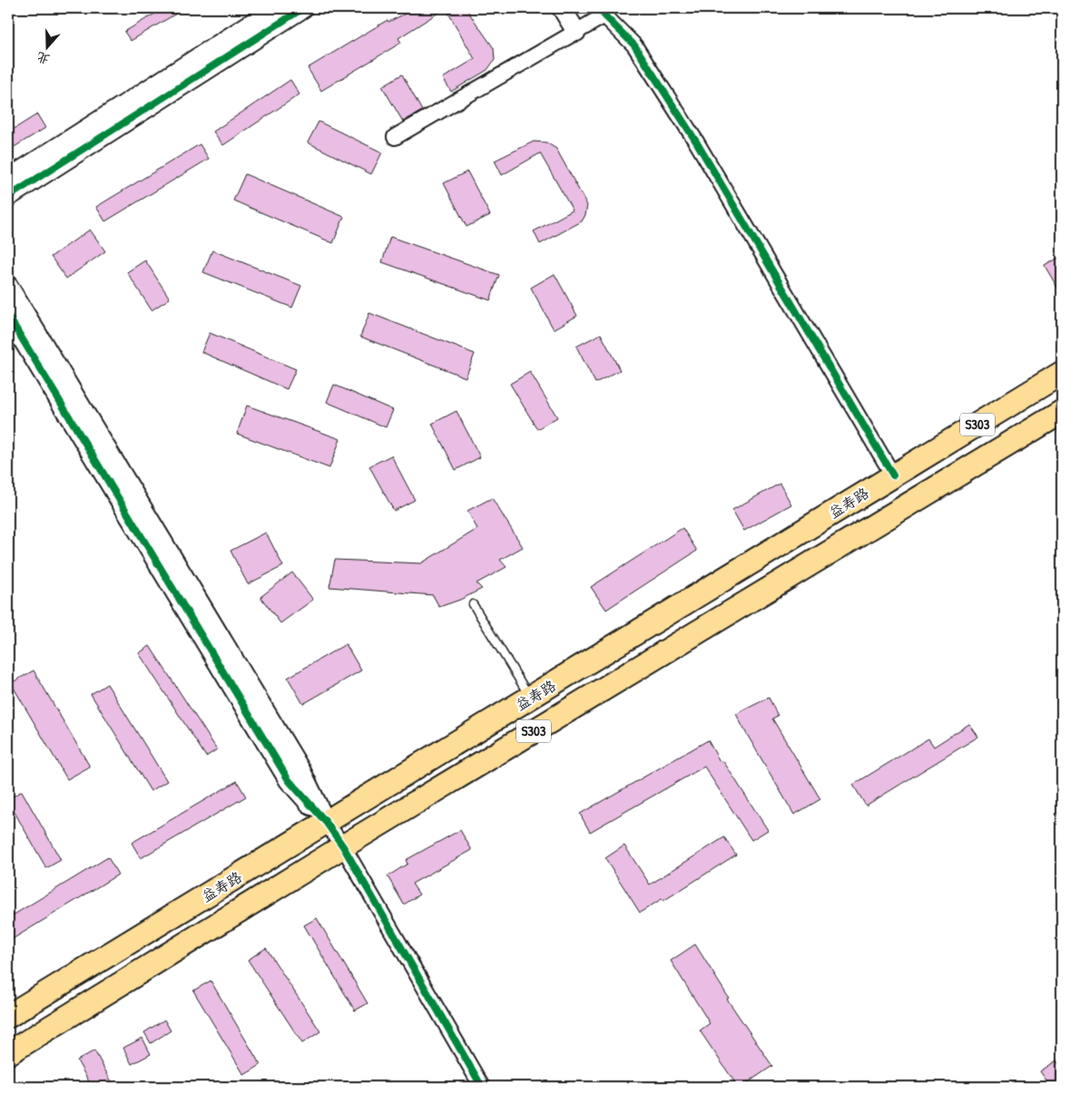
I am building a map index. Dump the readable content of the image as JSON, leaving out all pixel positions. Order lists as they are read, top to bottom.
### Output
{
  "streets": {
    "main road": ["S303", "益寿路"]
  },
  "north": "bottom"
}
